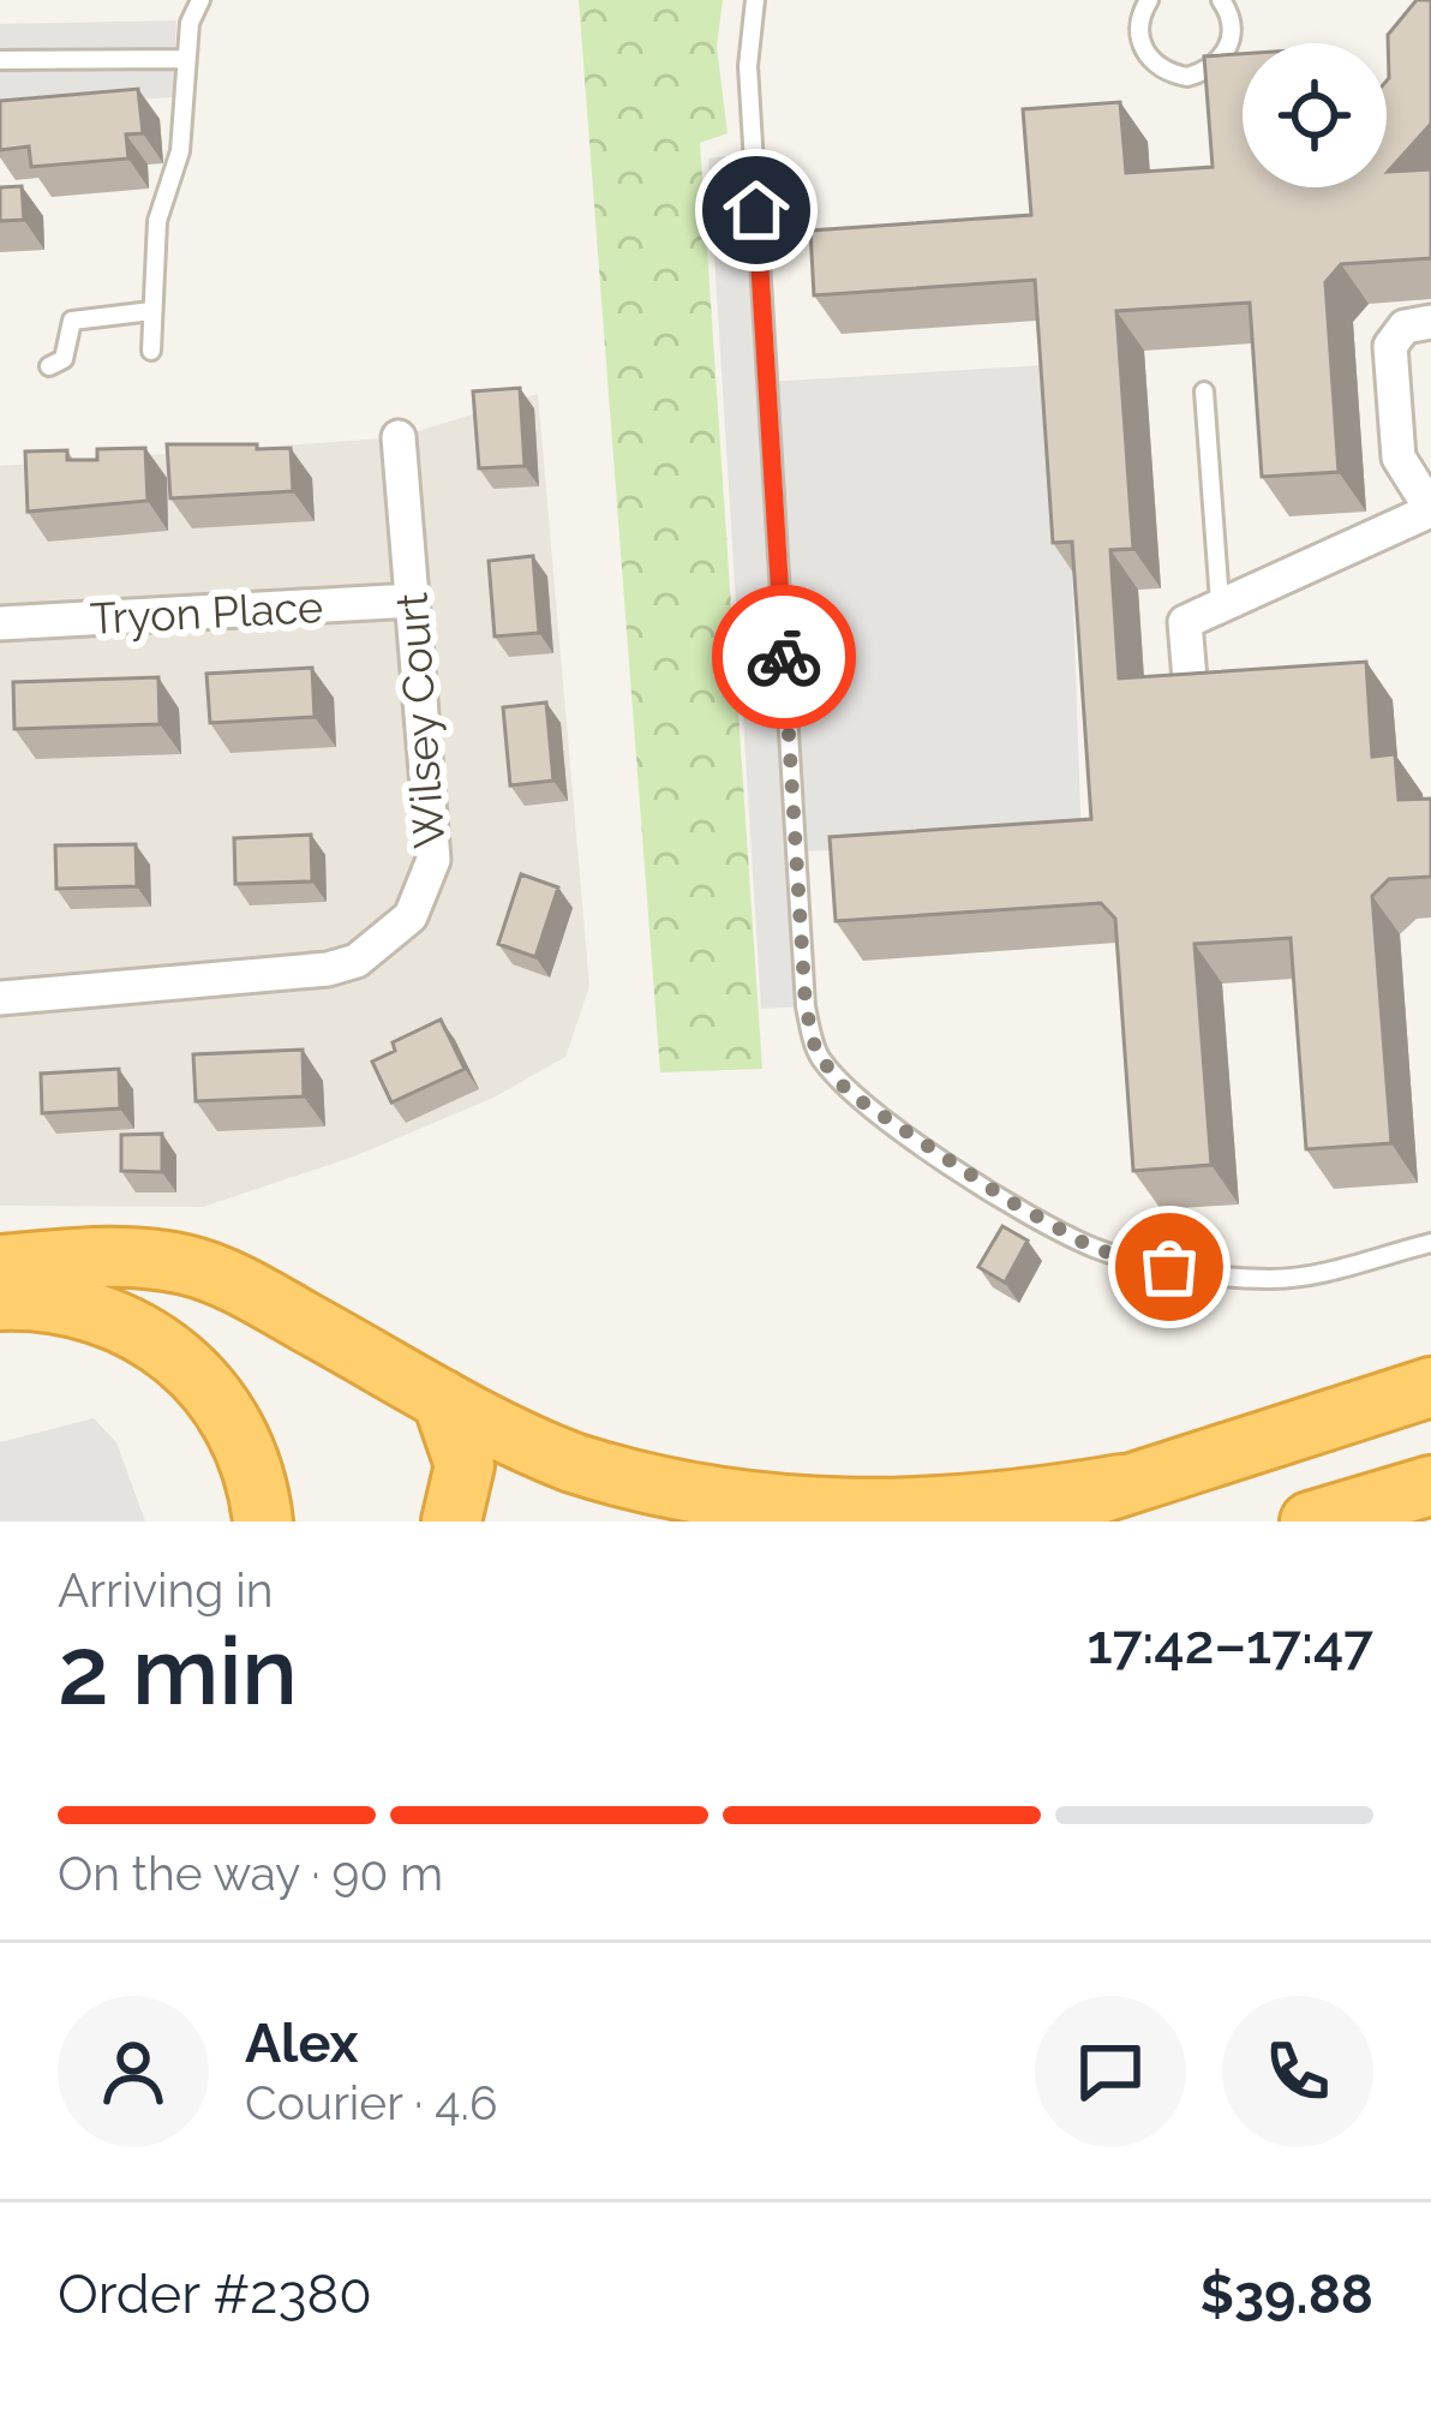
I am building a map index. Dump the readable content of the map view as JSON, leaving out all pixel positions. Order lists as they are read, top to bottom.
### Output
{
  "streets": {
    "street": ["Tryon Place", "Wilsey Court"]
  },
  "crossings": [
    ["Tryon Place", "Wilsey Court"]
  ],
  "page": {
    "heading": ["2 min", "Arriving in", "17:42–17:47"],
    "panel": [
      "Alex",
      "Courier · 4.6",
      "Order #2380",
      "$39.88"
    ],
    "bar": "On the way · 90 m"
  }
}
